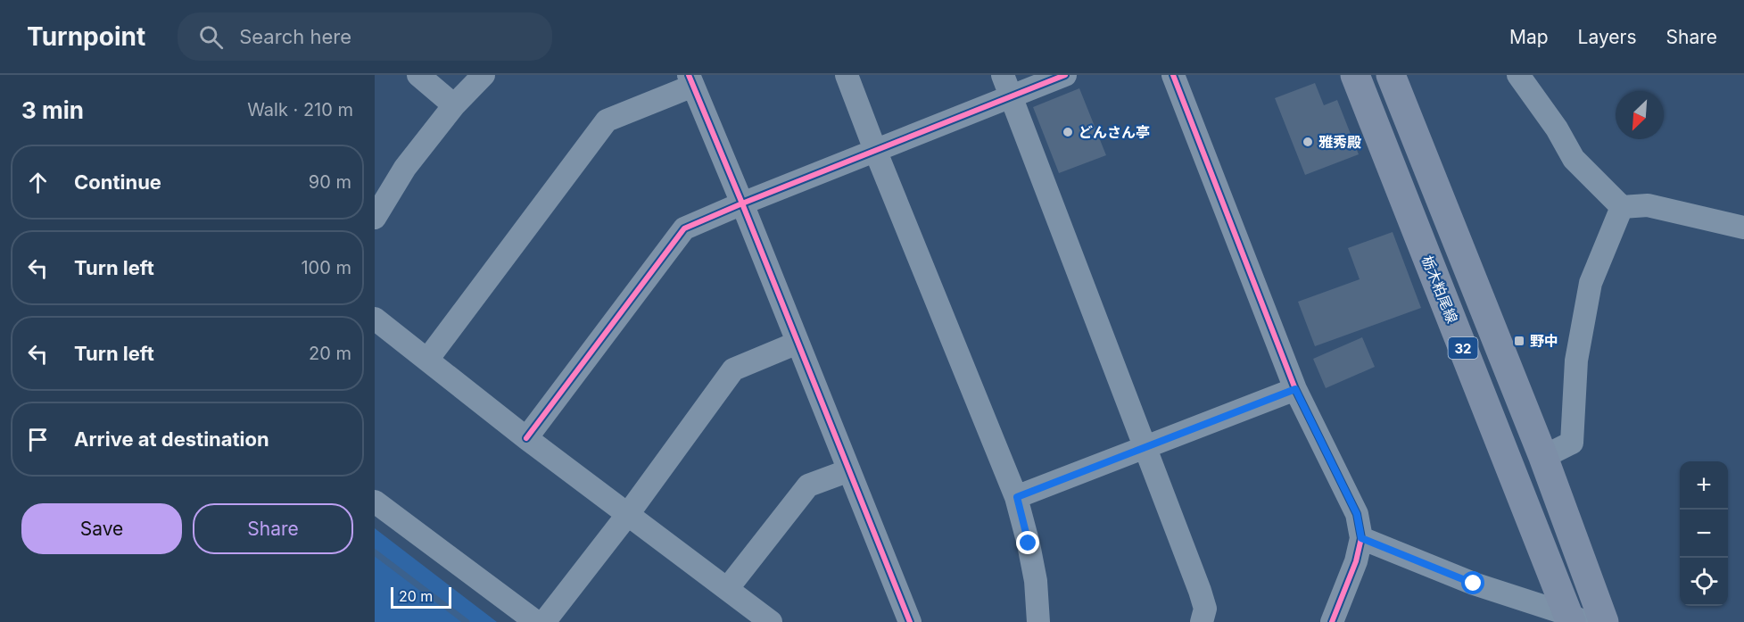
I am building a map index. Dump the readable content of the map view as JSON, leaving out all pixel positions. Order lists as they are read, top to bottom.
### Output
{
  "streets": {
    "main road": ["栃木粕尾線", "32"]
  },
  "places": {
    "other": ["どんさん亭", "雅秀殿"],
    "transit": ["野中"]
  },
  "scale_bar": "20 m",
  "north": "bottom left",
  "page": {
    "header": "Turnpoint",
    "search": "Search here",
    "nav": ["Map", "Layers", "Share"],
    "heading": ["3 min", "Walk · 210 m"],
    "list": [
      ["Continue", "90 m"],
      ["Turn left", "100 m"],
      ["Turn left", "20 m"],
      "Arrive at destination"
    ],
    "map_buttons": ["+", "−"],
    "buttons": ["Save", "Share"],
    "scale": "20 m"
  }
}
